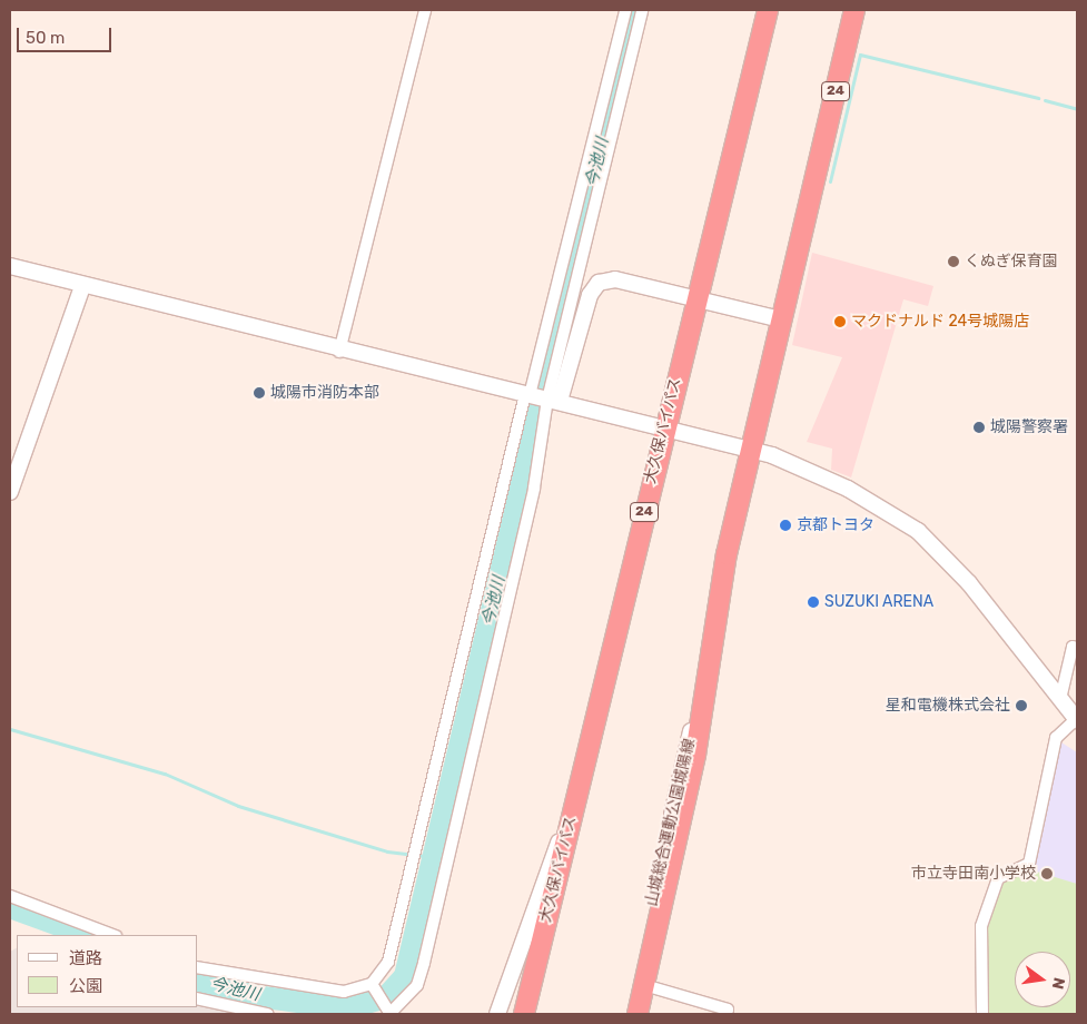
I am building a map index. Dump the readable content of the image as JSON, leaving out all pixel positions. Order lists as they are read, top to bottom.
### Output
{
  "streets": {
    "highway": ["24", "大久保バイパス"],
    "street": ["山城総合運動公園城陽線"]
  },
  "crossings": [
    ["24", "山城総合運動公園城陽線"]
  ],
  "water": ["今池川"],
  "places": [
    "くぬぎ保育園",
    "マクドナルド 24号城陽店",
    "城陽市消防本部",
    "城陽警察署",
    "京都トヨタ",
    "SUZUKI ARENA",
    "星和電機株式会社",
    "市立寺田南小学校"
  ],
  "legend": ["道路", "公園"],
  "scale_bar": "50 m",
  "north": "right"
}
